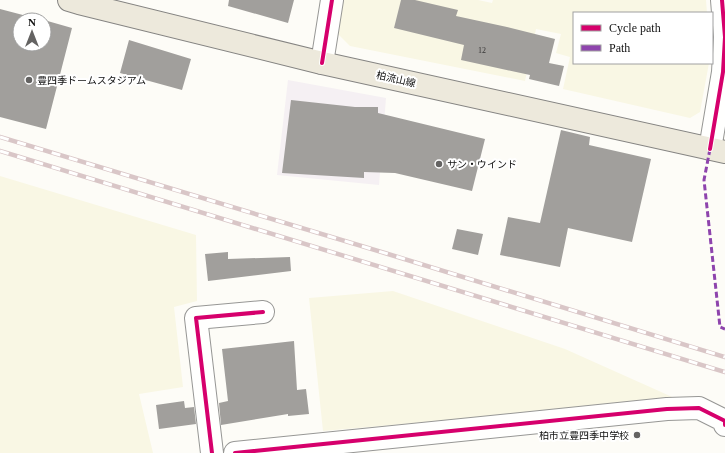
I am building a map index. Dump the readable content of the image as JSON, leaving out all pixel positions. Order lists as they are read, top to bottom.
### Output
{
  "streets": {
    "main road": ["柏流山線"]
  },
  "places": ["豊四季ドームスタジアム", "サン・ウインド", "柏市立豊四季中学校"],
  "house_numbers": ["12"],
  "legend": ["Cycle path", "Path"],
  "north": "top"
}
